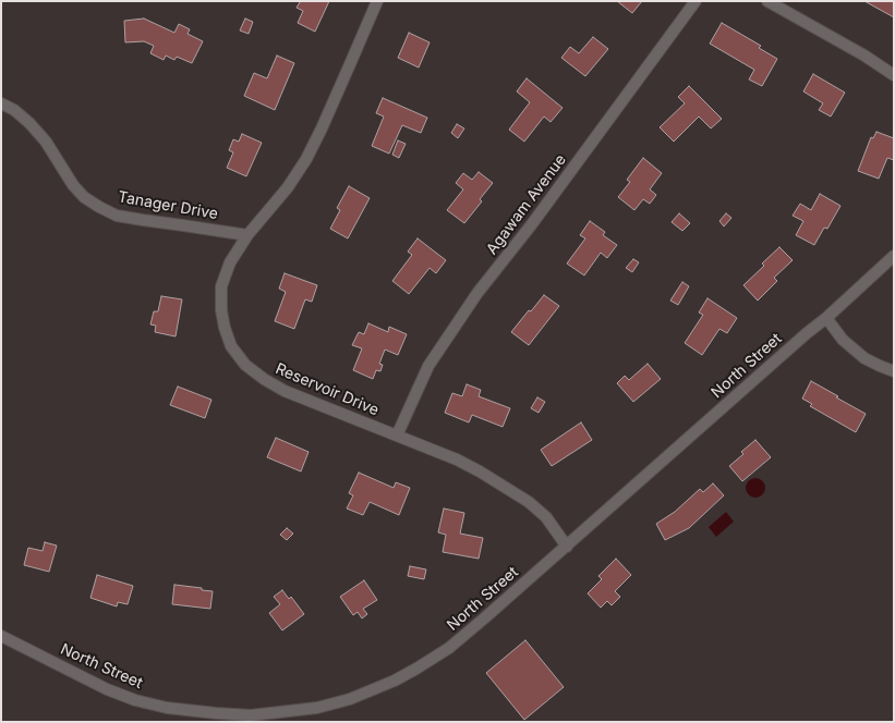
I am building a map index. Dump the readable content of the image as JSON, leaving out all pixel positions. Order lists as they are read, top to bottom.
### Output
{
  "streets": {
    "street": [
      "Agawam Avenue",
      "Tanager Drive",
      "North Street",
      "Reservoir Drive"
    ]
  },
  "crossings": [
    ["Agawam Avenue", "Reservoir Drive"],
    ["Tanager Drive", "Reservoir Drive"],
    ["North Street", "Reservoir Drive"]
  ]
}
